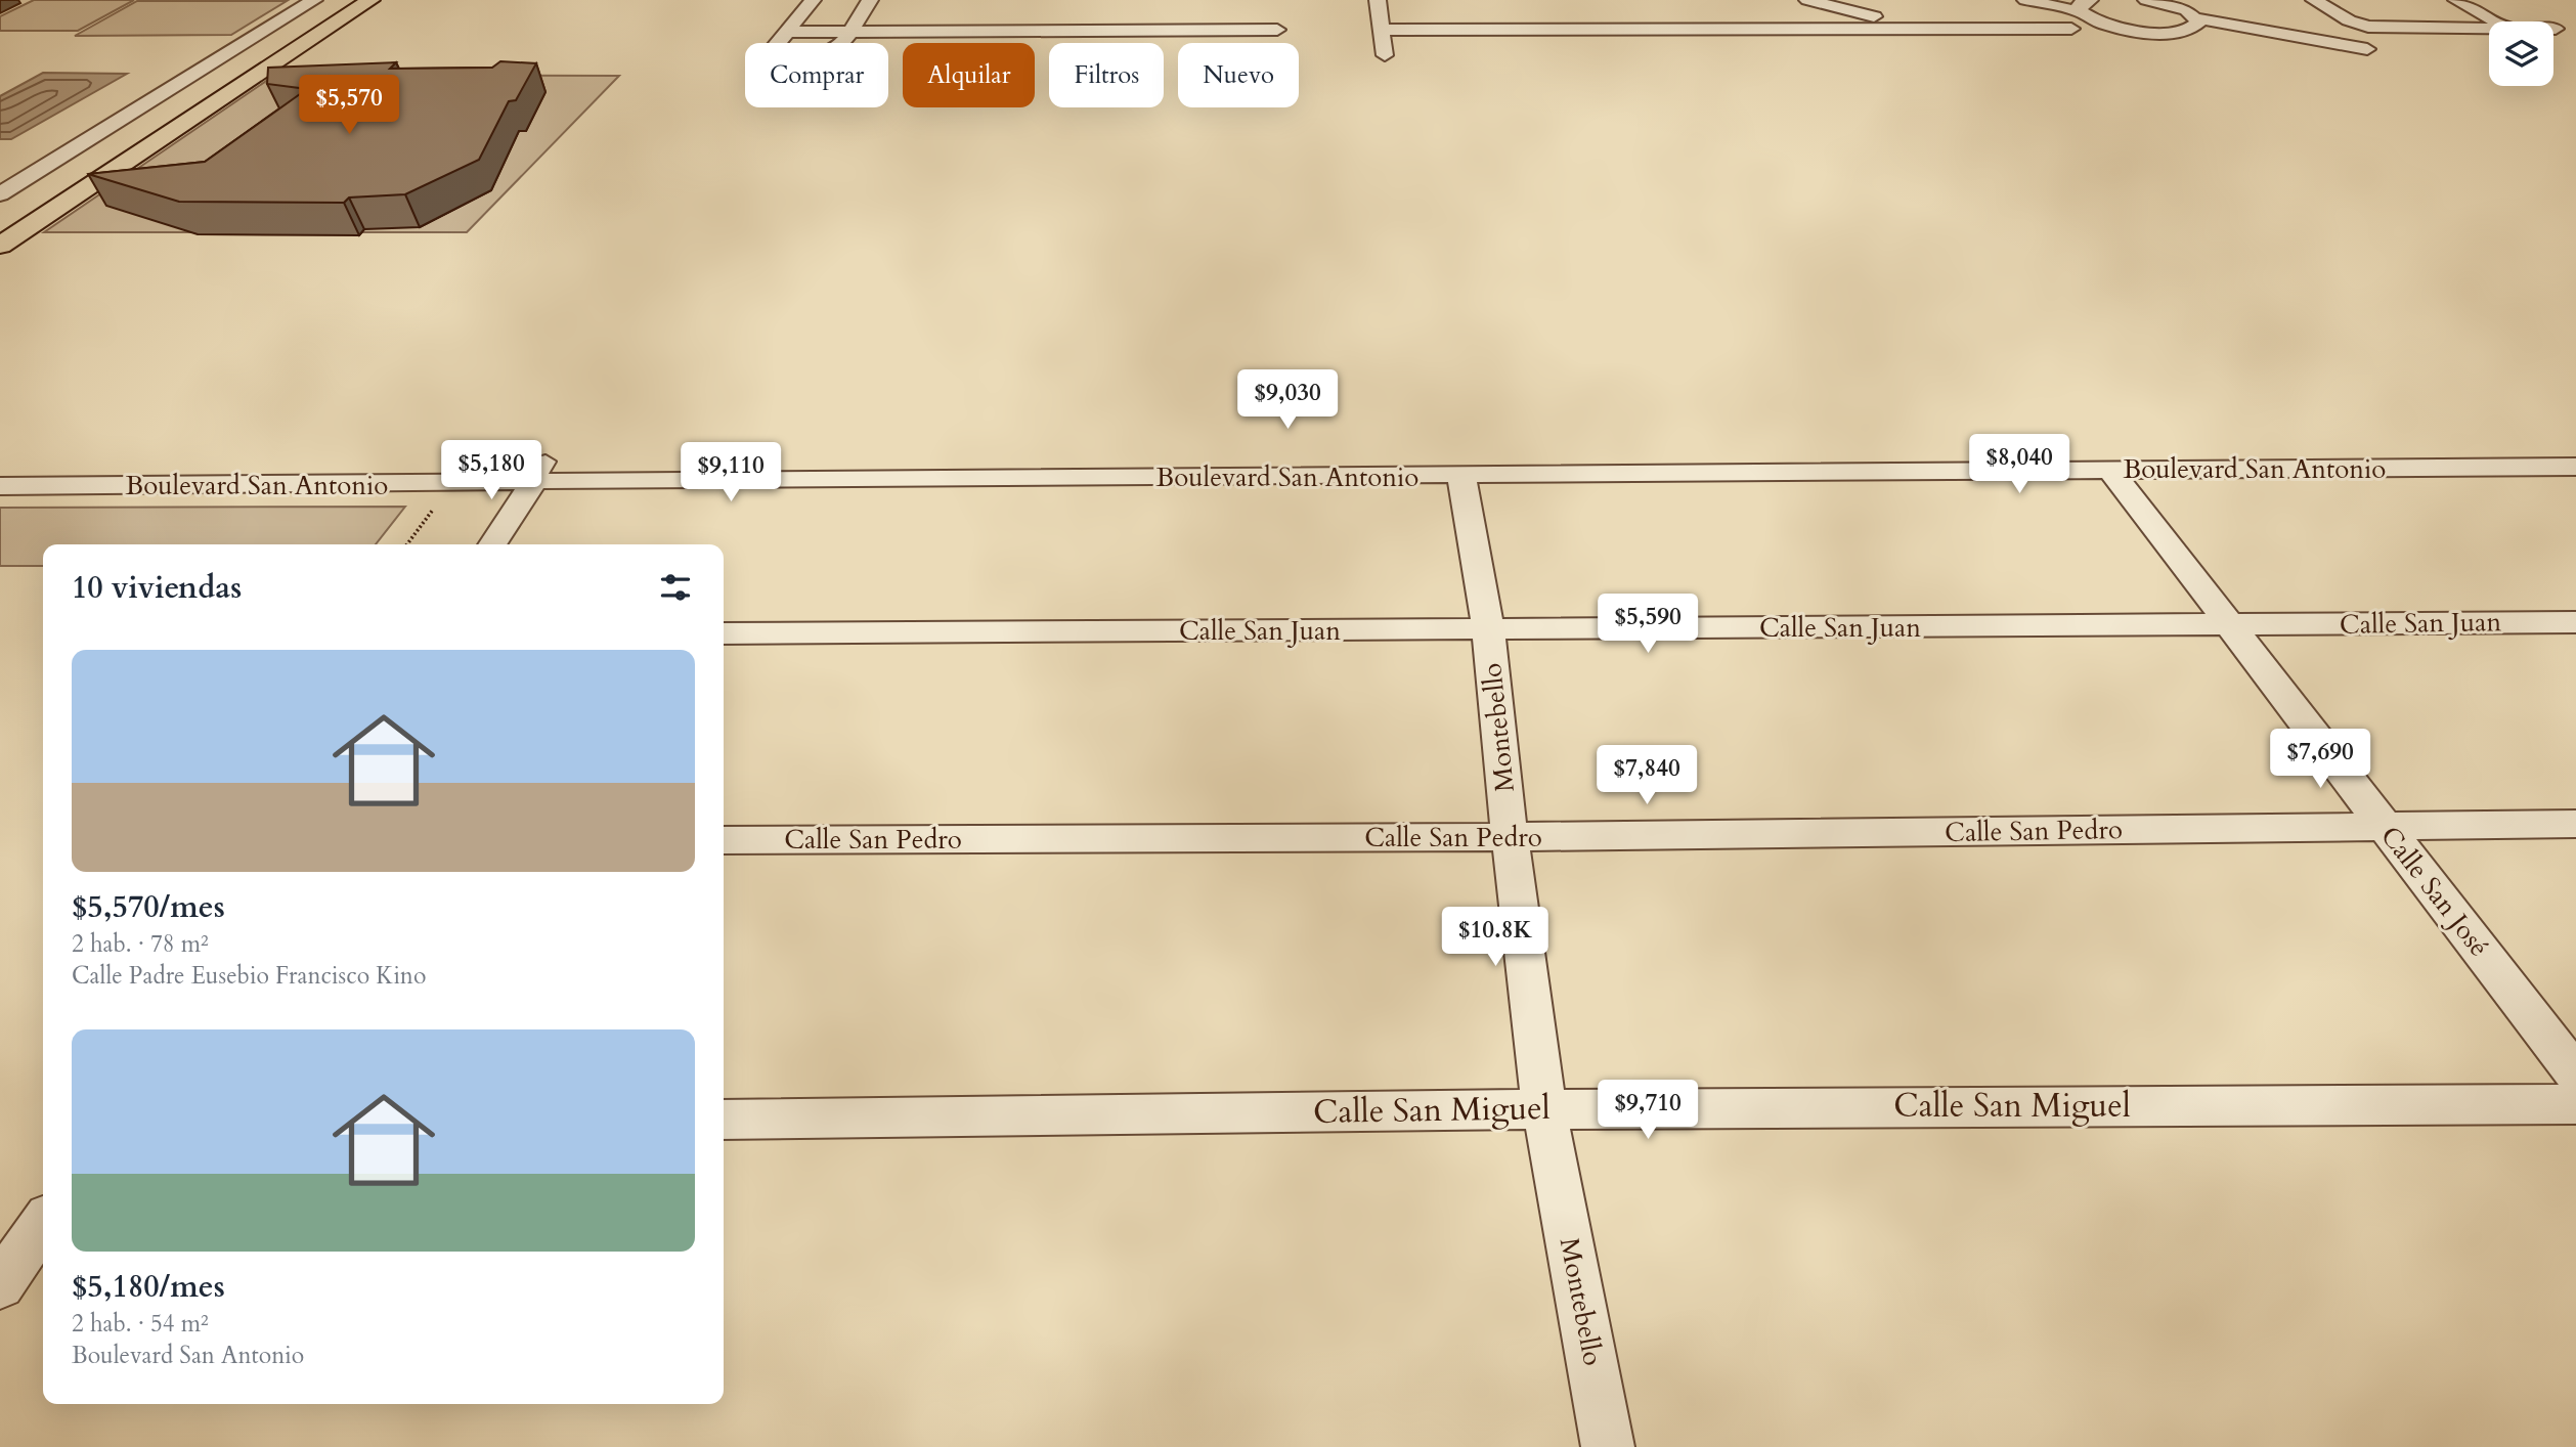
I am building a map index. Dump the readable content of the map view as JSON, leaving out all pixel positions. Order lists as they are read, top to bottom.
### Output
{
  "streets": {
    "street": [
      "Boulevard San Antonio",
      "Calle San Juan",
      "Montebello",
      "Calle San Pedro",
      "Calle San José",
      "Calle San Miguel"
    ]
  },
  "crossings": [
    ["Boulevard San Antonio", "Montebello"],
    ["Boulevard San Antonio", "Calle San José"],
    ["Calle San Juan", "Montebello"],
    ["Calle San Juan", "Calle San José"],
    ["Montebello", "Calle San Pedro"],
    ["Montebello", "Calle San Miguel"],
    ["Calle San Pedro", "Calle San José"]
  ],
  "page": {
    "chip": [
      "Comprar",
      "Alquilar",
      "Filtros",
      "Nuevo"
    ],
    "price": [
      "$5,570",
      "$9,030",
      "$8,040",
      "$5,180",
      "$9,110",
      "$5,590",
      "$7,690",
      "$7,840",
      "$10.8K",
      "$9,710"
    ],
    "heading": "10 viviendas",
    "list": [
      {
        "name": "$5,570/mes",
        "note": "2 hab. · 78 m² · Calle Padre Eusebio Francisco Kino"
      },
      {
        "name": "$5,180/mes",
        "note": "2 hab. · 54 m² · Boulevard San Antonio"
      }
    ]
  }
}
